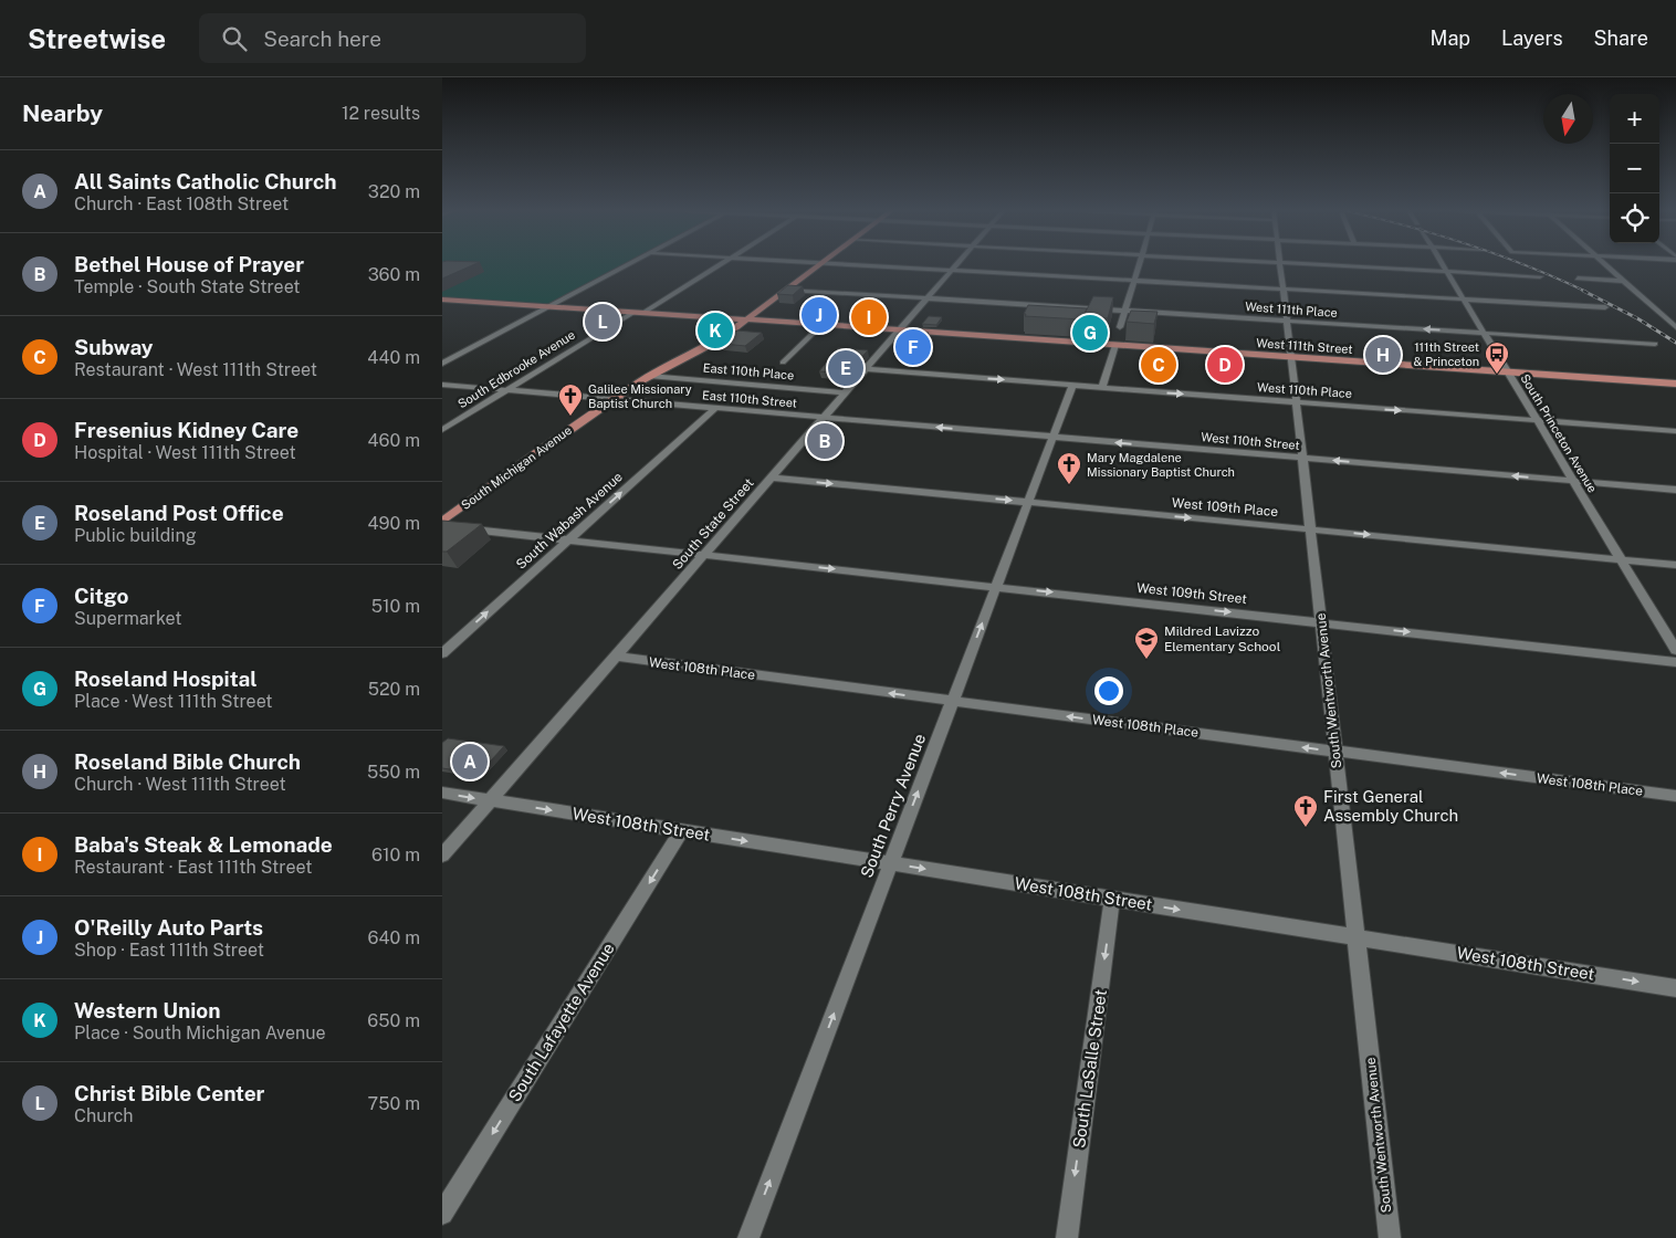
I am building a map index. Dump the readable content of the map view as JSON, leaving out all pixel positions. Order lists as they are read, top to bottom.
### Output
{
  "streets": {
    "main road": ["West 111th Street", "South Michigan Avenue"],
    "street": [
      "West 111th Place",
      "South Edbrooke Avenue",
      "East 110th Place",
      "West 110th Place",
      "East 110th Street",
      "South Princeton Avenue",
      "West 110th Street",
      "West 109th Place",
      "South Wabash Avenue",
      "South State Street",
      "West 109th Street",
      "West 108th Place",
      "South Wentworth Avenue",
      "South Perry Avenue",
      "West 108th Street",
      "South Lafayette Avenue",
      "South LaSalle Street"
    ]
  },
  "crossings": [
    ["West 111th Place", "South Princeton Avenue"],
    ["West 111th Place", "South Michigan Avenue"],
    ["West 111th Place", "South State Street"],
    ["West 111th Place", "South Wentworth Avenue"],
    ["West 111th Street", "South Edbrooke Avenue"],
    ["West 111th Street", "South Princeton Avenue"],
    ["West 111th Street", "South Michigan Avenue"],
    ["West 111th Street", "South State Street"],
    ["West 111th Street", "South Wentworth Avenue"],
    ["South Edbrooke Avenue", "East 110th Street"],
    ["East 110th Place", "South Michigan Avenue"],
    ["East 110th Place", "South State Street"],
    ["West 110th Place", "South Princeton Avenue"],
    ["West 110th Place", "South State Street"],
    ["West 110th Place", "South Wentworth Avenue"],
    ["West 110th Place", "South Perry Avenue"],
    ["East 110th Street", "West 110th Street"],
    ["East 110th Street", "South Michigan Avenue"],
    ["East 110th Street", "South Wabash Avenue"],
    ["East 110th Street", "South State Street"],
    ["South Princeton Avenue", "West 110th Street"],
    ["South Princeton Avenue", "West 109th Place"],
    ["West 110th Street", "South State Street"],
    ["West 110th Street", "South Wentworth Avenue"],
    ["West 110th Street", "South Perry Avenue"],
    ["West 109th Place", "South State Street"],
    ["West 109th Place", "South Wentworth Avenue"],
    ["West 109th Place", "South Perry Avenue"],
    ["South Wabash Avenue", "West 109th Street"],
    ["South State Street", "West 109th Street"],
    ["South State Street", "West 108th Place"],
    ["South State Street", "West 108th Street"],
    ["West 109th Street", "South Wentworth Avenue"],
    ["West 109th Street", "South Perry Avenue"],
    ["West 108th Place", "South Wentworth Avenue"],
    ["West 108th Place", "South Perry Avenue"],
    ["South Wentworth Avenue", "West 108th Street"],
    ["South Perry Avenue", "West 108th Street"],
    ["West 108th Street", "South Lafayette Avenue"],
    ["West 108th Street", "South LaSalle Street"]
  ],
  "one_way": [
    "West 110th Street",
    "West 109th Place",
    "South Wabash Avenue",
    "West 109th Street",
    "West 108th Place",
    "South Perry Avenue",
    "West 108th Street",
    "South Lafayette Avenue",
    "South LaSalle Street"
  ],
  "places": {
    "bus stop": ["111th Street & Princeton"],
    "church": ["Galilee Missionary Baptist Church", "Mary Magdalene Missionary Baptist Church", "First General Assembly Church"],
    "school or university": ["Mildred Lavizzo Elementary School"]
  },
  "north": "bottom",
  "page": {
    "header": "Streetwise",
    "search": "Search here",
    "nav": ["Map", "Layers", "Share"],
    "heading": ["Nearby", "12 results"],
    "map_buttons": ["+", "−"],
    "list": [
      {
        "mark": "A",
        "name": "All Saints Catholic Church",
        "note": "Church · East 108th Street",
        "value": "320 m"
      },
      {
        "mark": "B",
        "name": "Bethel House of Prayer",
        "note": "Temple · South State Street",
        "value": "360 m"
      },
      {
        "mark": "C",
        "name": "Subway",
        "note": "Restaurant · West 111th Street",
        "value": "440 m"
      },
      {
        "mark": "D",
        "name": "Fresenius Kidney Care",
        "note": "Hospital · West 111th Street",
        "value": "460 m"
      },
      {
        "mark": "E",
        "name": "Roseland Post Office",
        "note": "Public building",
        "value": "490 m"
      },
      {
        "mark": "F",
        "name": "Citgo",
        "note": "Supermarket",
        "value": "510 m"
      },
      {
        "mark": "G",
        "name": "Roseland Hospital",
        "note": "Place · West 111th Street",
        "value": "520 m"
      },
      {
        "mark": "H",
        "name": "Roseland Bible Church",
        "note": "Church · West 111th Street",
        "value": "550 m"
      },
      {
        "mark": "I",
        "name": "Baba's Steak & Lemonade",
        "note": "Restaurant · East 111th Street",
        "value": "610 m"
      },
      {
        "mark": "J",
        "name": "O'Reilly Auto Parts",
        "note": "Shop · East 111th Street",
        "value": "640 m"
      },
      {
        "mark": "K",
        "name": "Western Union",
        "note": "Place · South Michigan Avenue",
        "value": "650 m"
      },
      {
        "mark": "L",
        "name": "Christ Bible Center",
        "note": "Church",
        "value": "750 m"
      }
    ],
    "pins": [
      "J",
      "I",
      "L",
      "K",
      "G",
      "F",
      "H",
      "C",
      "D",
      "E",
      "B",
      "A"
    ]
  }
}
